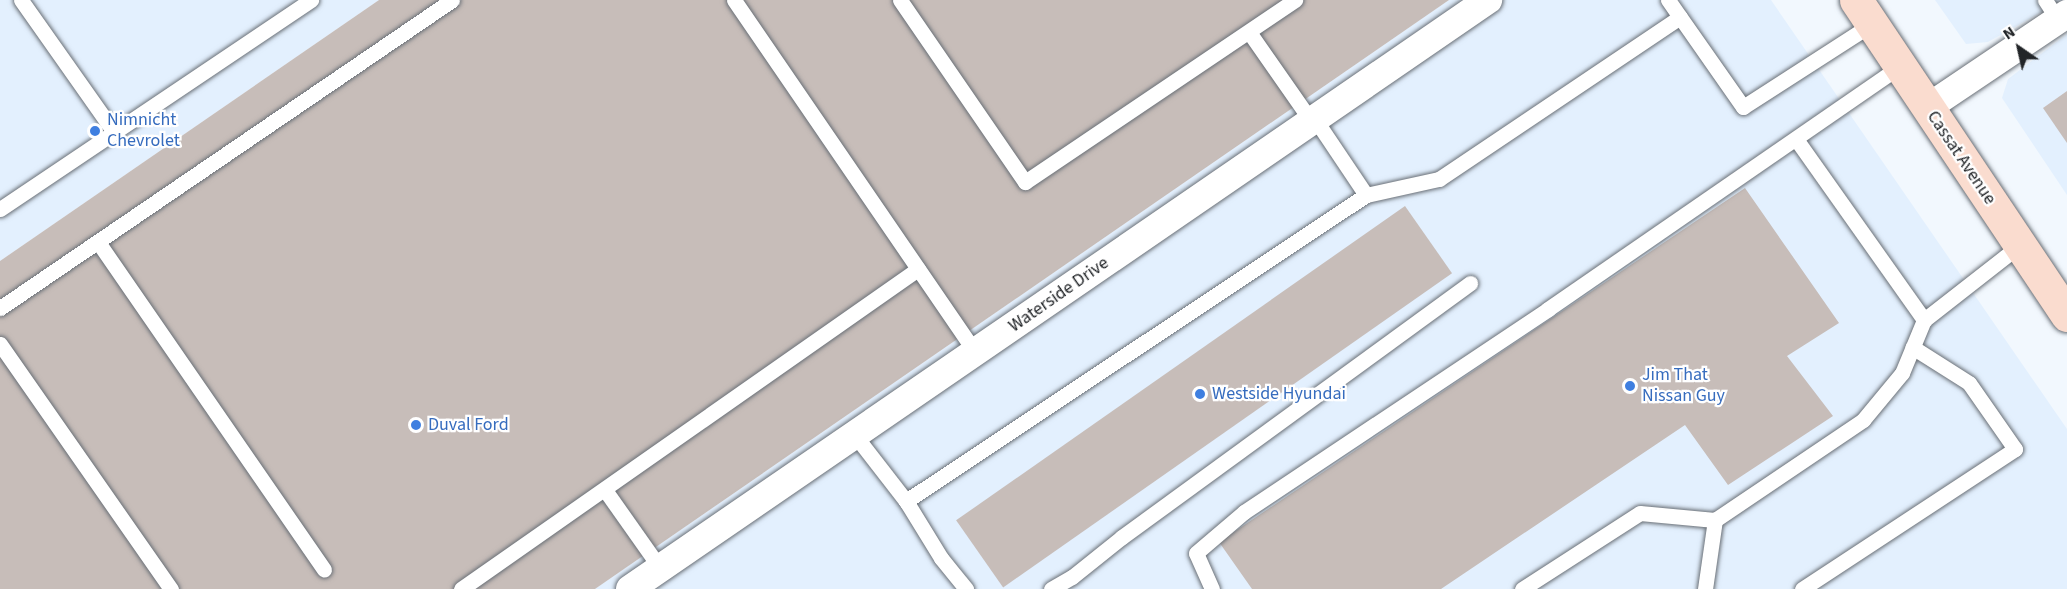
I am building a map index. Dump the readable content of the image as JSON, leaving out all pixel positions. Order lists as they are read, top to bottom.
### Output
{
  "streets": {
    "main road": ["Cassat Avenue"],
    "street": ["Waterside Drive"]
  },
  "places": [
    "Nimnicht Chevrolet",
    "Jim That Nissan Guy",
    "Westside Hyundai",
    "Duval Ford"
  ],
  "north": "top left"
}
